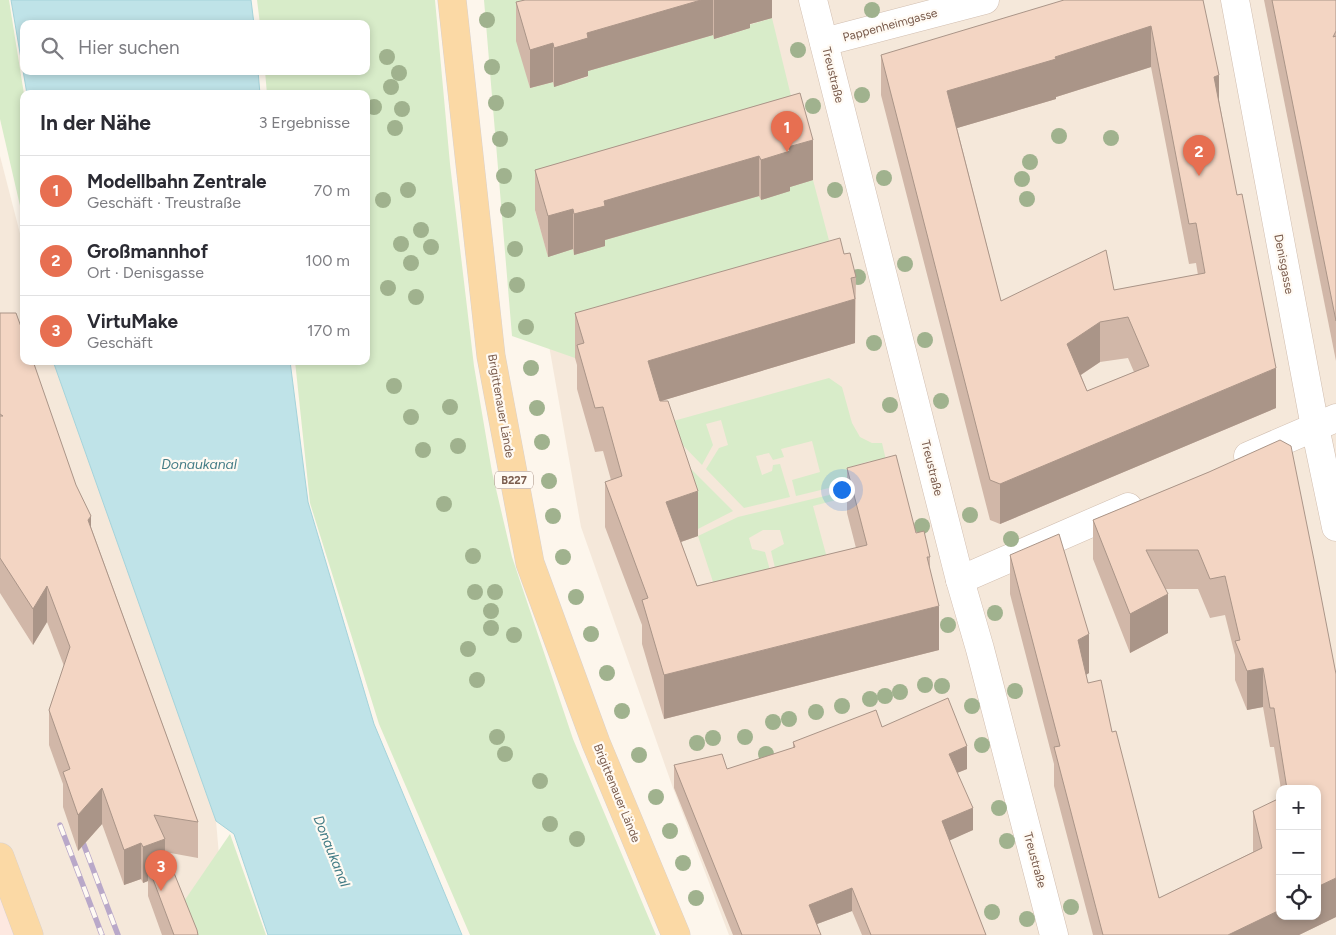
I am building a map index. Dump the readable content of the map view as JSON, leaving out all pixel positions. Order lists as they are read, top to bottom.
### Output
{
  "streets": {
    "main road": ["Brigittenauer Lände", "B227"],
    "street": ["Pappenheimgasse", "Treustraße", "Denisgasse"]
  },
  "crossings": [
    ["Pappenheimgasse", "Treustraße"]
  ],
  "water": ["Donaukanal"],
  "page": {
    "search": "Hier suchen",
    "heading": ["In der Nähe", "3 Ergebnisse"],
    "pins": ["1", "2", "3"],
    "list": [
      {
        "mark": "1",
        "name": "Modellbahn Zentrale",
        "note": "Geschäft · Treustraße",
        "value": "70 m"
      },
      {
        "mark": "2",
        "name": "Großmannhof",
        "note": "Ort · Denisgasse",
        "value": "100 m"
      },
      {
        "mark": "3",
        "name": "VirtuMake",
        "note": "Geschäft",
        "value": "170 m"
      }
    ],
    "map_buttons": ["+", "−"]
  }
}
